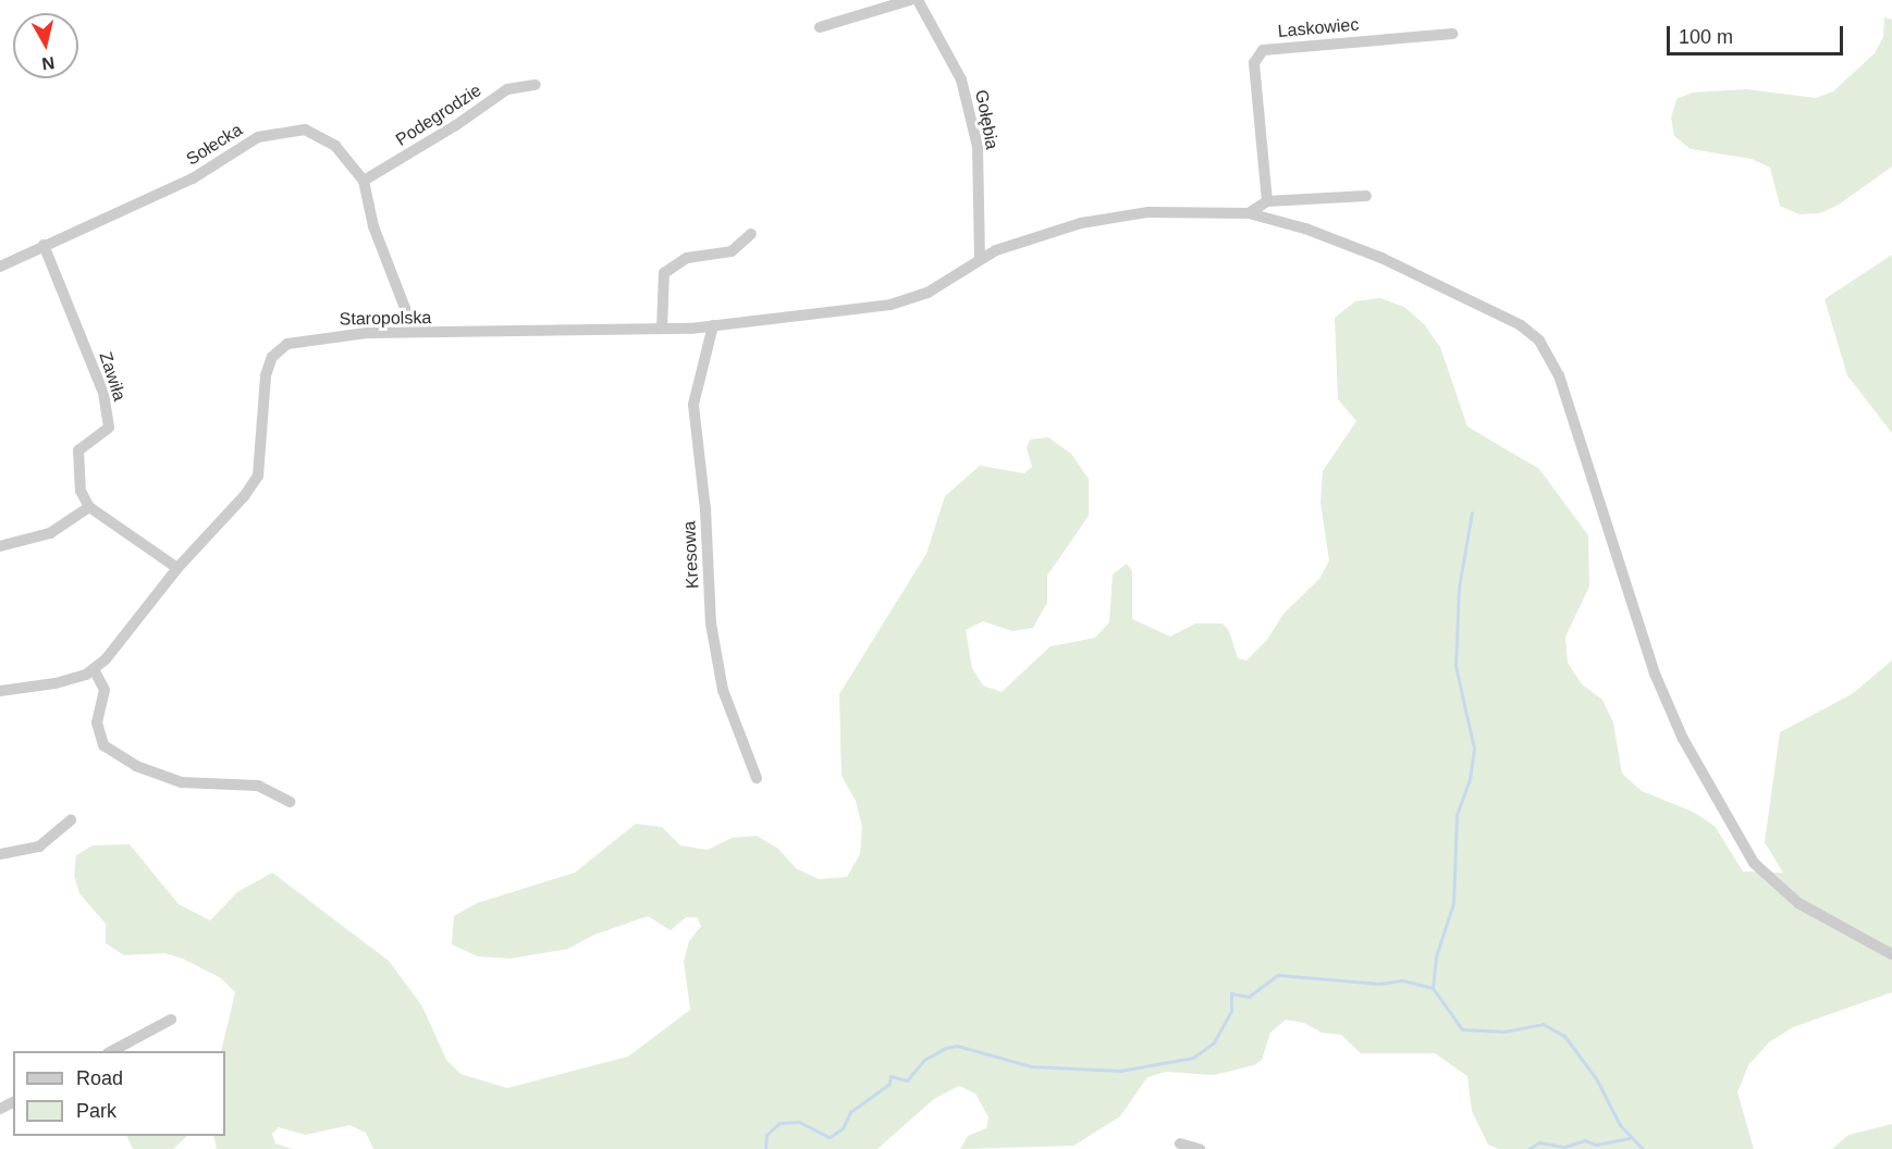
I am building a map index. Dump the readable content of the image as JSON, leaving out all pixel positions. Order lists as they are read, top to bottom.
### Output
{
  "streets": {
    "street": [
      "Laskowiec",
      "Podegrodzie",
      "Gołębia",
      "Sołecka",
      "Staropolska",
      "Zawiła",
      "Kresowa"
    ]
  },
  "crossings": [
    ["Podegrodzie", "Sołecka"],
    ["Gołębia", "Staropolska"],
    ["Sołecka", "Staropolska"],
    ["Sołecka", "Zawiła"],
    ["Staropolska", "Kresowa"]
  ],
  "legend": ["Road", "Park"],
  "scale_bar": "100 m",
  "north": "bottom"
}
